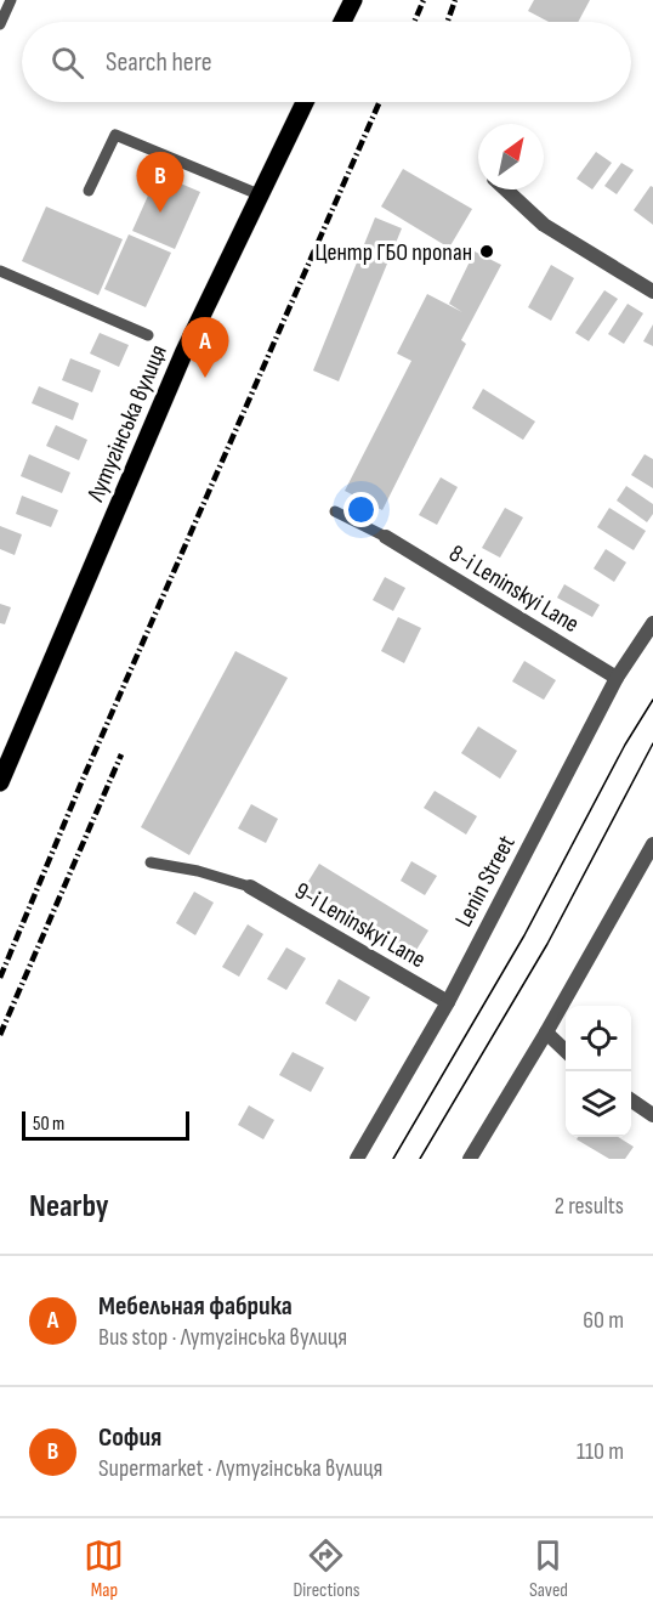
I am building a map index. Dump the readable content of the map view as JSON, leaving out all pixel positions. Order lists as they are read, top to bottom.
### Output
{
  "streets": {
    "main road": ["Лутугінська вулиця"],
    "street": ["8-i Leninskyi Lane", "Lenin Street", "9-i Leninskyi Lane"]
  },
  "crossings": [
    ["8-i Leninskyi Lane", "Lenin Street"],
    ["Lenin Street", "9-i Leninskyi Lane"]
  ],
  "places": ["Центр ГБО пропан"],
  "scale_bar": "50 m",
  "north": "top right",
  "page": {
    "search": "Search here",
    "pins": ["B", "A"],
    "scale": "50 m",
    "heading": ["Nearby", "2 results"],
    "list": [
      {
        "mark": "A",
        "name": "Мебельная фабрика",
        "note": "Bus stop · Лутугінська вулиця",
        "value": "60 m"
      },
      {
        "mark": "B",
        "name": "София",
        "note": "Supermarket · Лутугінська вулиця",
        "value": "110 m"
      }
    ],
    "nav": ["Map", "Directions", "Saved"]
  }
}
